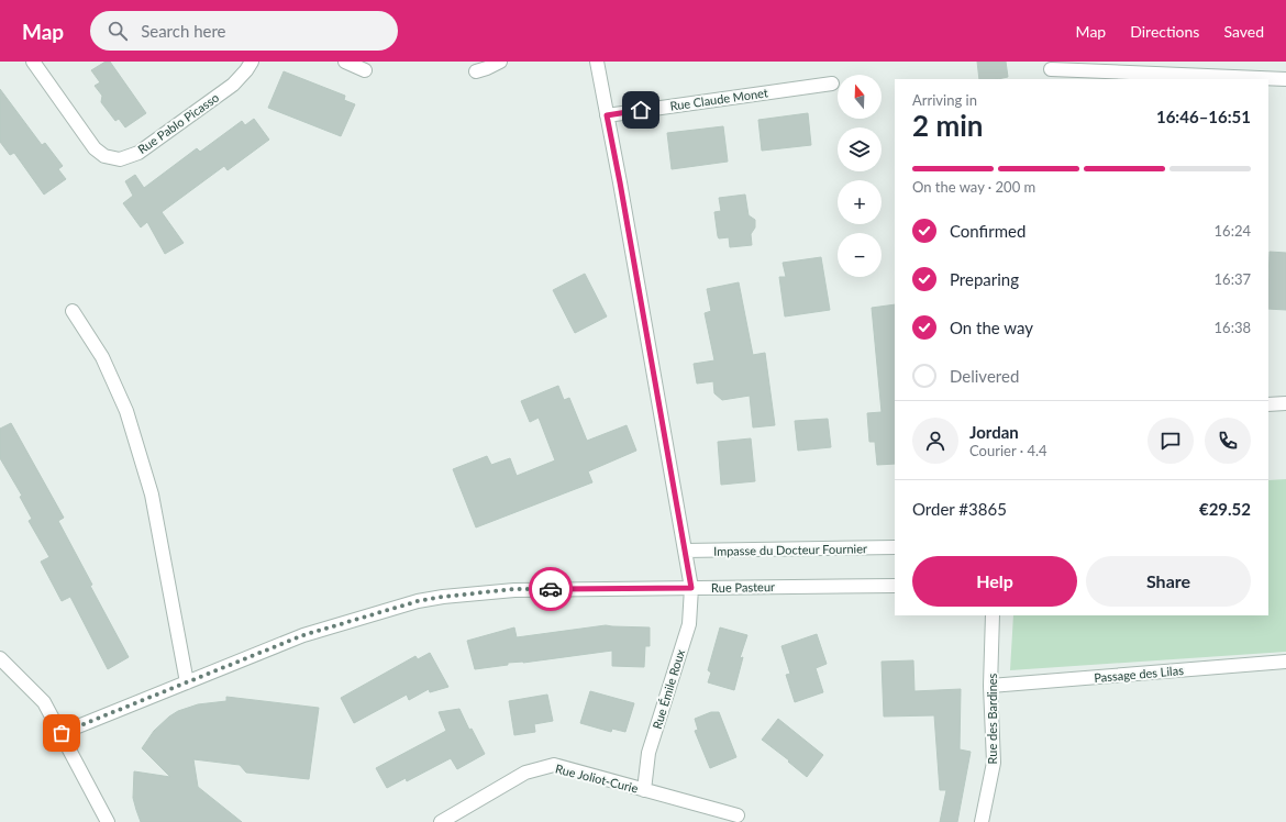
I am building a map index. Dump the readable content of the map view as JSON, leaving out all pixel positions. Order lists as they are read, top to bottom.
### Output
{
  "streets": {
    "street": [
      "Rue Claude Monet",
      "Rue Pablo Picasso",
      "Impasse du Docteur Fournier",
      "Rue Pasteur",
      "Passage des Lilas",
      "Rue Émile Roux",
      "Rue des Bardines",
      "Rue Joliot-Curie"
    ]
  },
  "crossings": [
    ["Rue Claude Monet", "Rue Émile Roux"],
    ["Impasse du Docteur Fournier", "Rue Émile Roux"],
    ["Rue Pasteur", "Rue Émile Roux"],
    ["Passage des Lilas", "Rue des Bardines"],
    ["Rue Émile Roux", "Rue Joliot-Curie"]
  ],
  "north": "top",
  "page": {
    "header": "Map",
    "search": "Search here",
    "nav": ["Map", "Directions", "Saved"],
    "map_buttons": ["+", "−"],
    "heading": ["2 min", "Arriving in", "16:46–16:51"],
    "panel": [
      "Jordan",
      "Courier · 4.4",
      "Order #3865",
      "€29.52"
    ],
    "bar": "On the way · 200 m",
    "list": [
      ["Confirmed", "16:24"],
      ["Preparing", "16:37"],
      ["On the way", "16:38"],
      "Delivered"
    ],
    "buttons": ["Help", "Share"]
  }
}
